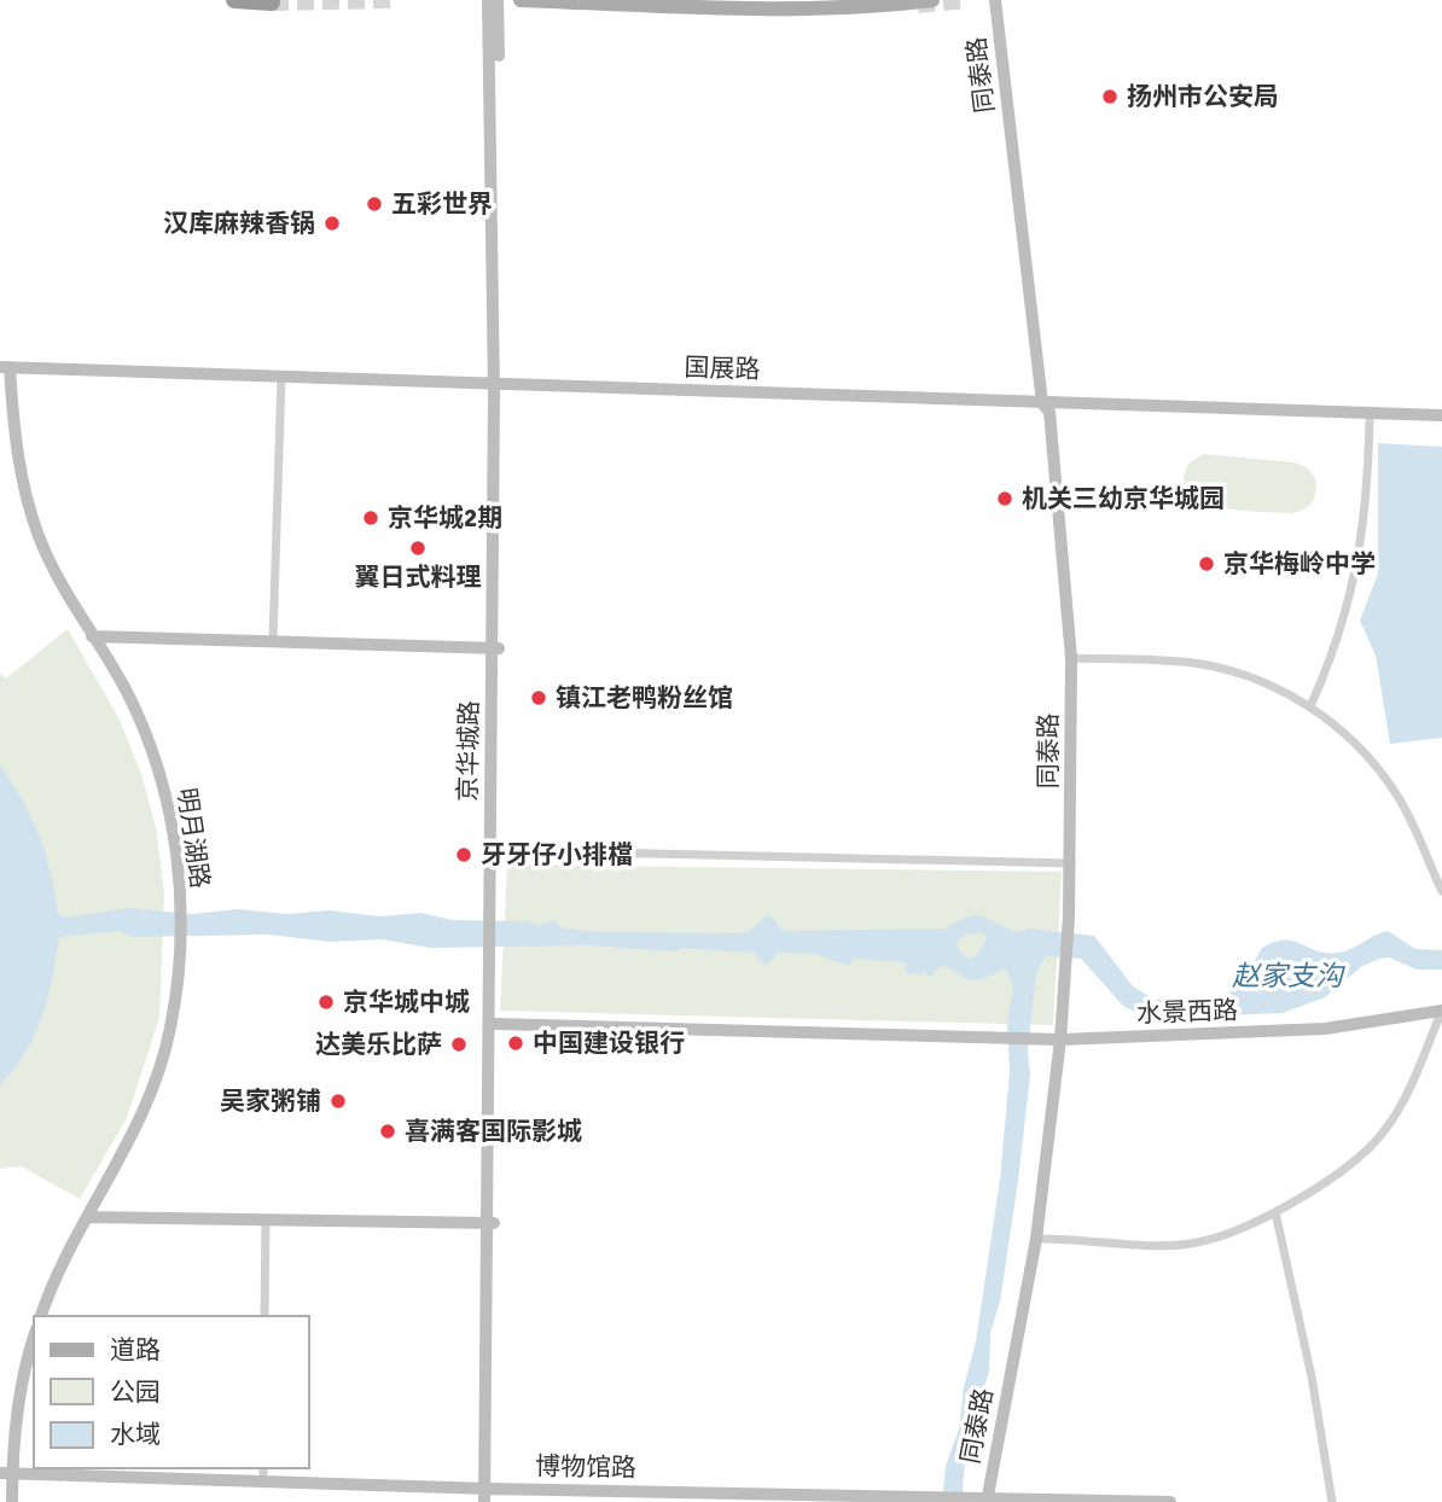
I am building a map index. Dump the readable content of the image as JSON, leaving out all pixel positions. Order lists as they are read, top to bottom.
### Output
{
  "streets": {
    "street": [
      "同泰路",
      "国展路",
      "京华城路",
      "明月湖路",
      "水景西路",
      "博物馆路"
    ]
  },
  "crossings": [
    ["同泰路", "国展路"],
    ["同泰路", "水景西路"],
    ["同泰路", "博物馆路"],
    ["国展路", "京华城路"],
    ["国展路", "明月湖路"],
    ["京华城路", "水景西路"],
    ["京华城路", "博物馆路"]
  ],
  "water": ["赵家支沟"],
  "places": [
    "扬州市公安局",
    "五彩世界",
    "汉库麻辣香锅",
    "机关三幼京华城园",
    "京华城2期",
    "翼日式料理",
    "京华梅岭中学",
    "镇江老鸭粉丝馆",
    "牙牙仔小排檔",
    "京华城中城",
    "中国建设银行",
    "达美乐比萨",
    "吴家粥铺",
    "喜满客国际影城"
  ],
  "legend": ["道路", "公园", "水域"]
}
